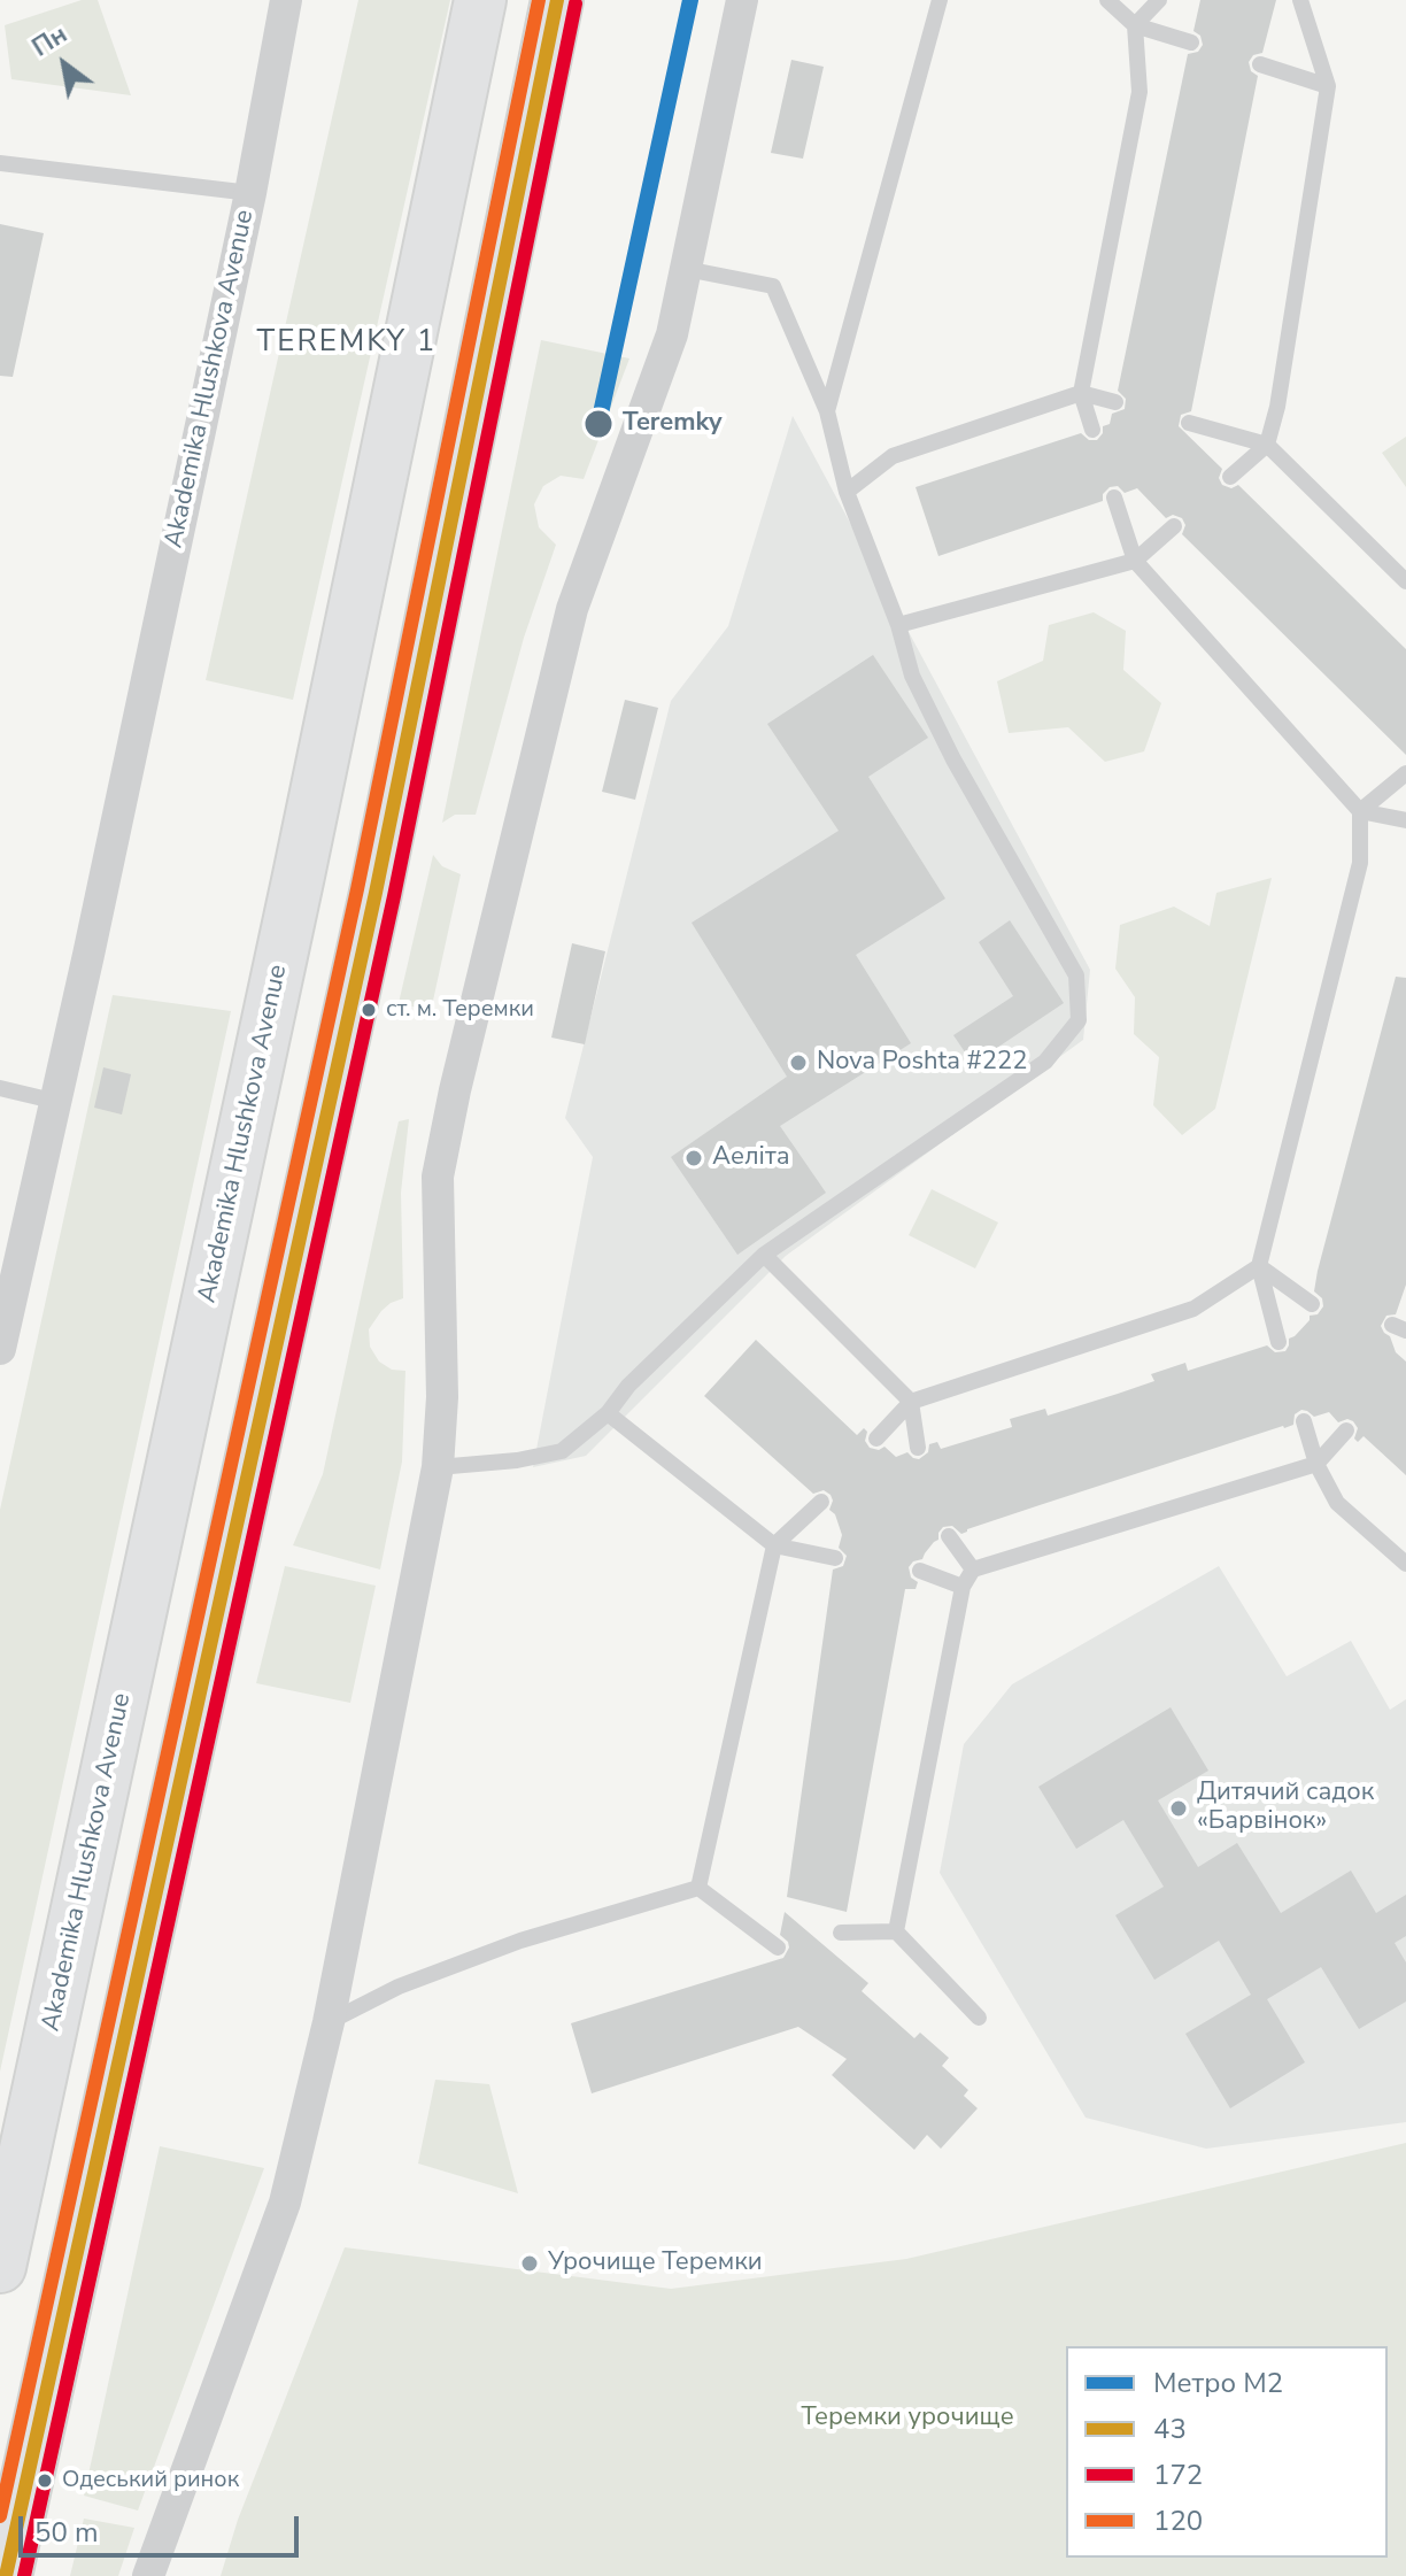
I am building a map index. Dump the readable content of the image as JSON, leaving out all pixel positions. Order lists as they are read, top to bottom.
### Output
{
  "streets": {
    "highway": ["Akademika Hlushkova Avenue"]
  },
  "districts": ["TEREMKY 1"],
  "parks": ["Теремки урочище"],
  "places": [
    "Teremky",
    "ст. м. Теремки",
    "Nova Poshta #222",
    "Аеліта",
    "Дитячий садок «Барвінок»",
    "Урочище Теремки",
    "Одеський ринок"
  ],
  "lines": [
    "metro line M2",
    "transit line 43",
    "transit line 120",
    "transit line 172"
  ],
  "legend": [
    "Метро M2",
    "43",
    "172",
    "120"
  ],
  "scale_bar": "50 m",
  "north": "top left"
}
